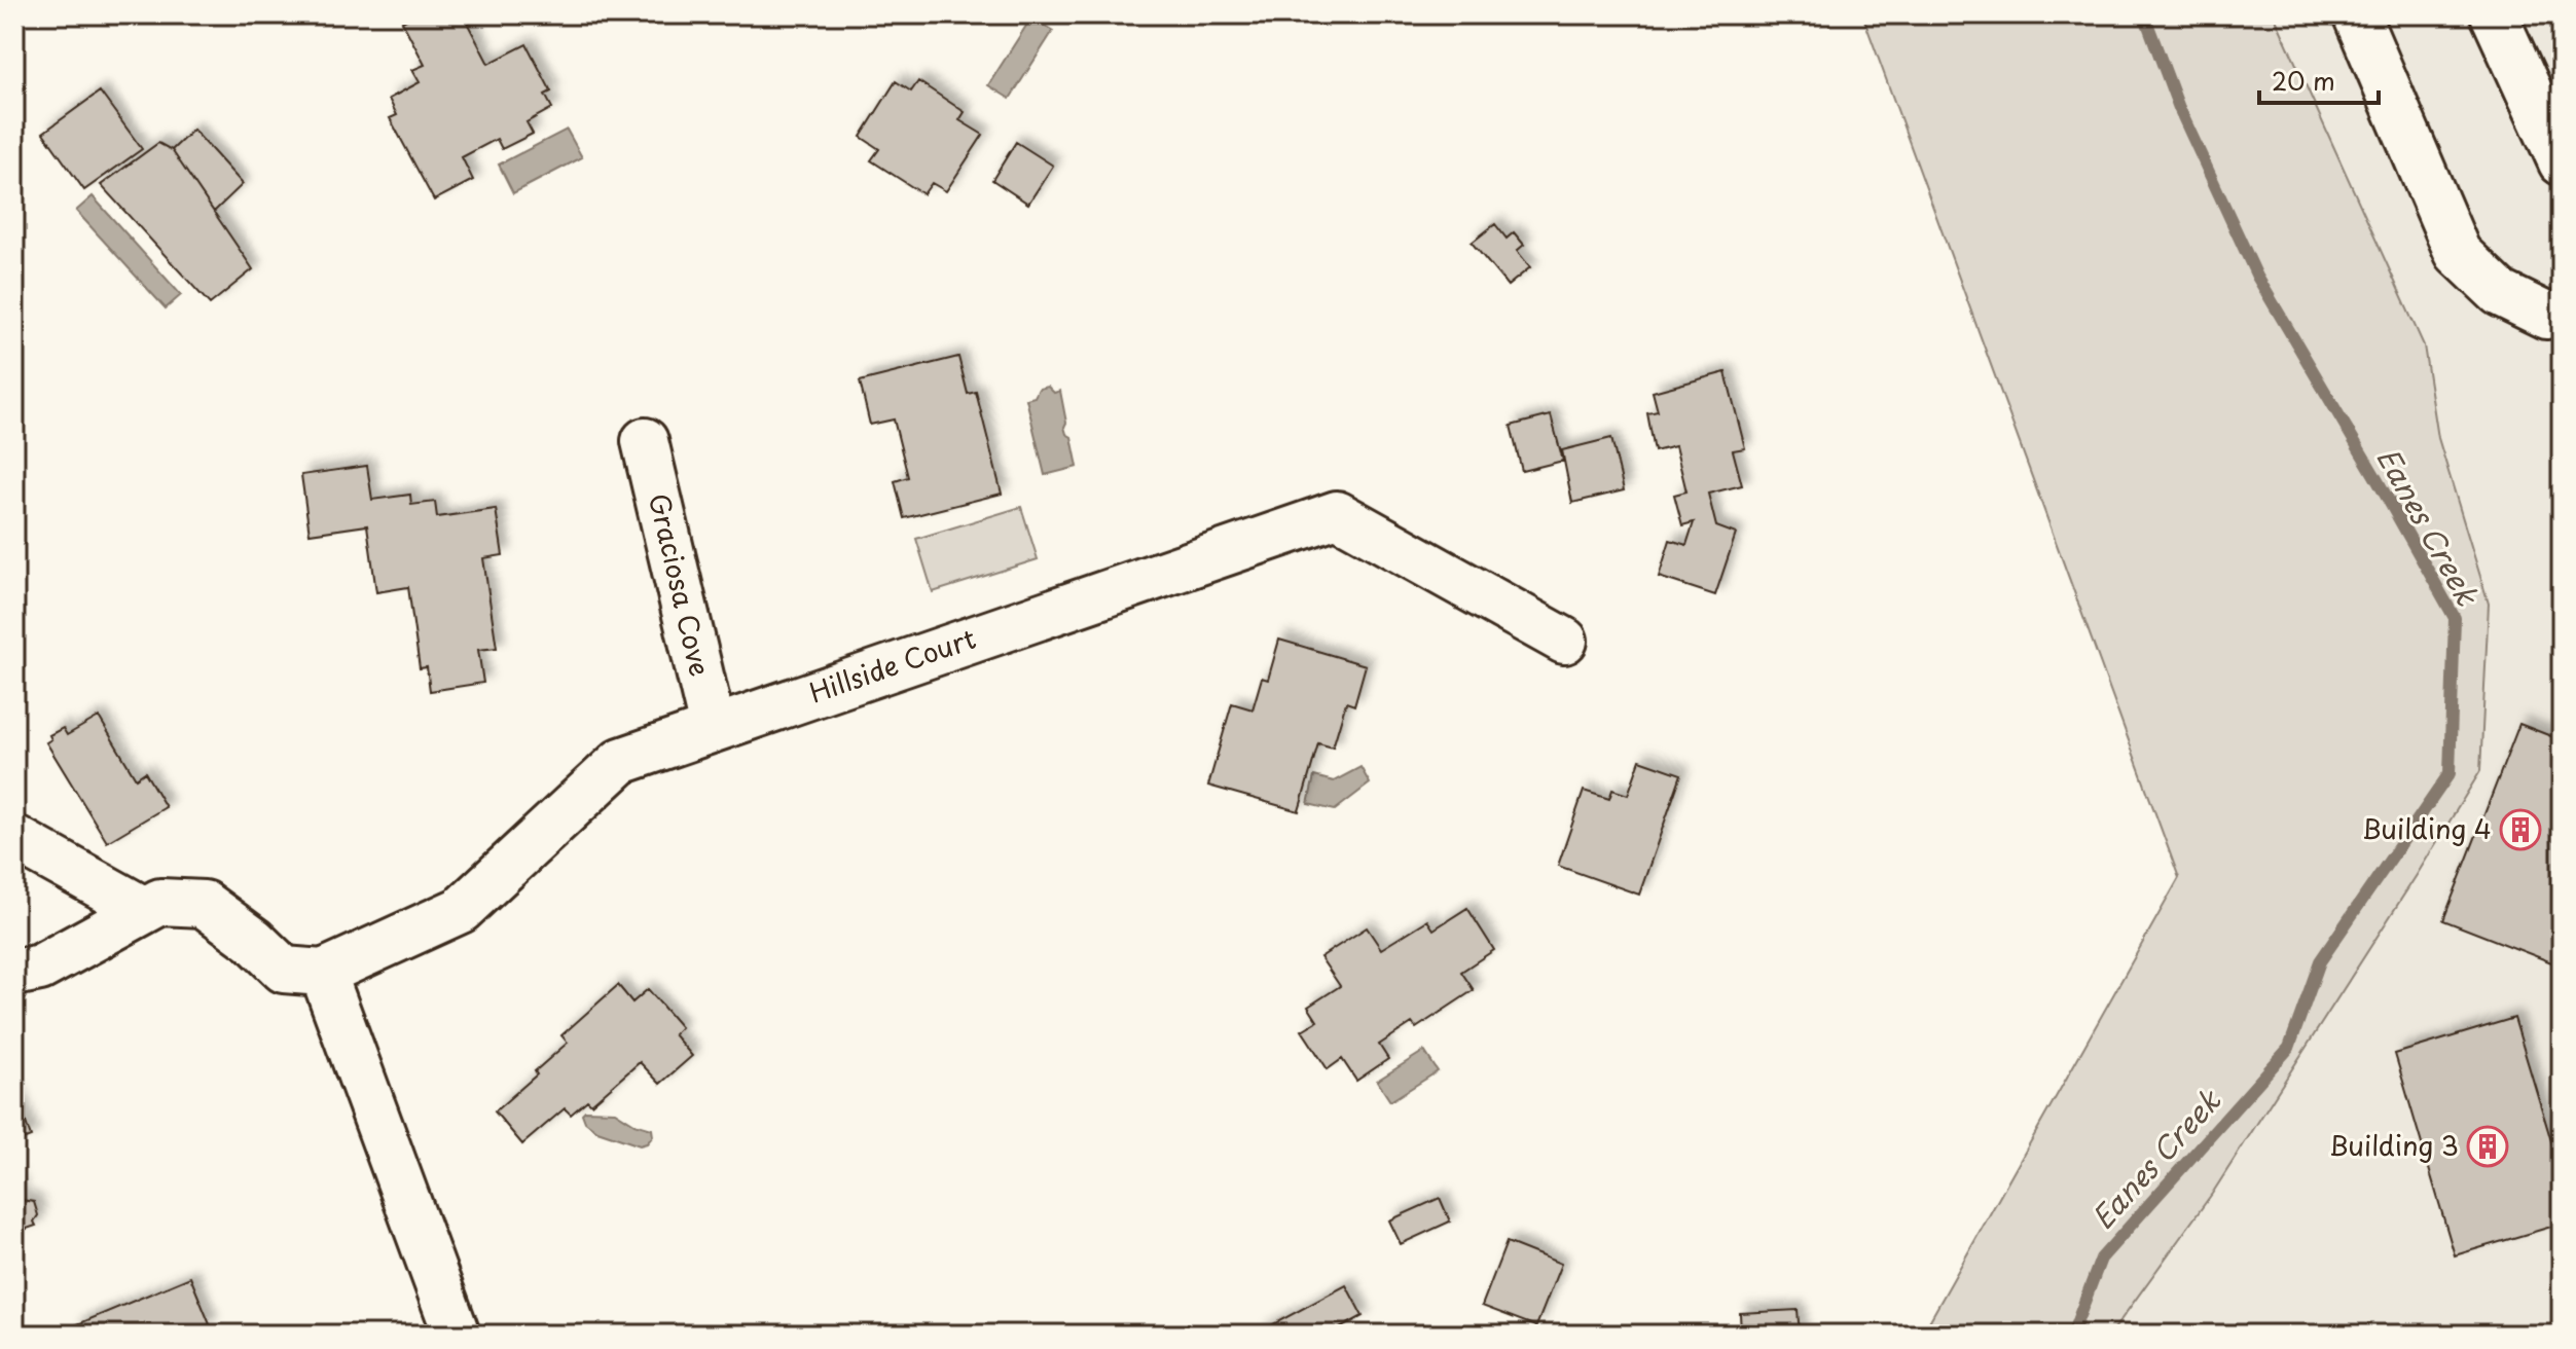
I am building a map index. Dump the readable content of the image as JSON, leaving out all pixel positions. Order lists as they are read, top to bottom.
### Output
{
  "streets": {
    "street": ["Graciosa Cove", "Hillside Court"]
  },
  "crossings": [
    ["Graciosa Cove", "Hillside Court"]
  ],
  "water": ["Eanes Creek"],
  "places": {
    "building": ["Building 4", "Building 3"]
  },
  "scale_bar": "20 m"
}
